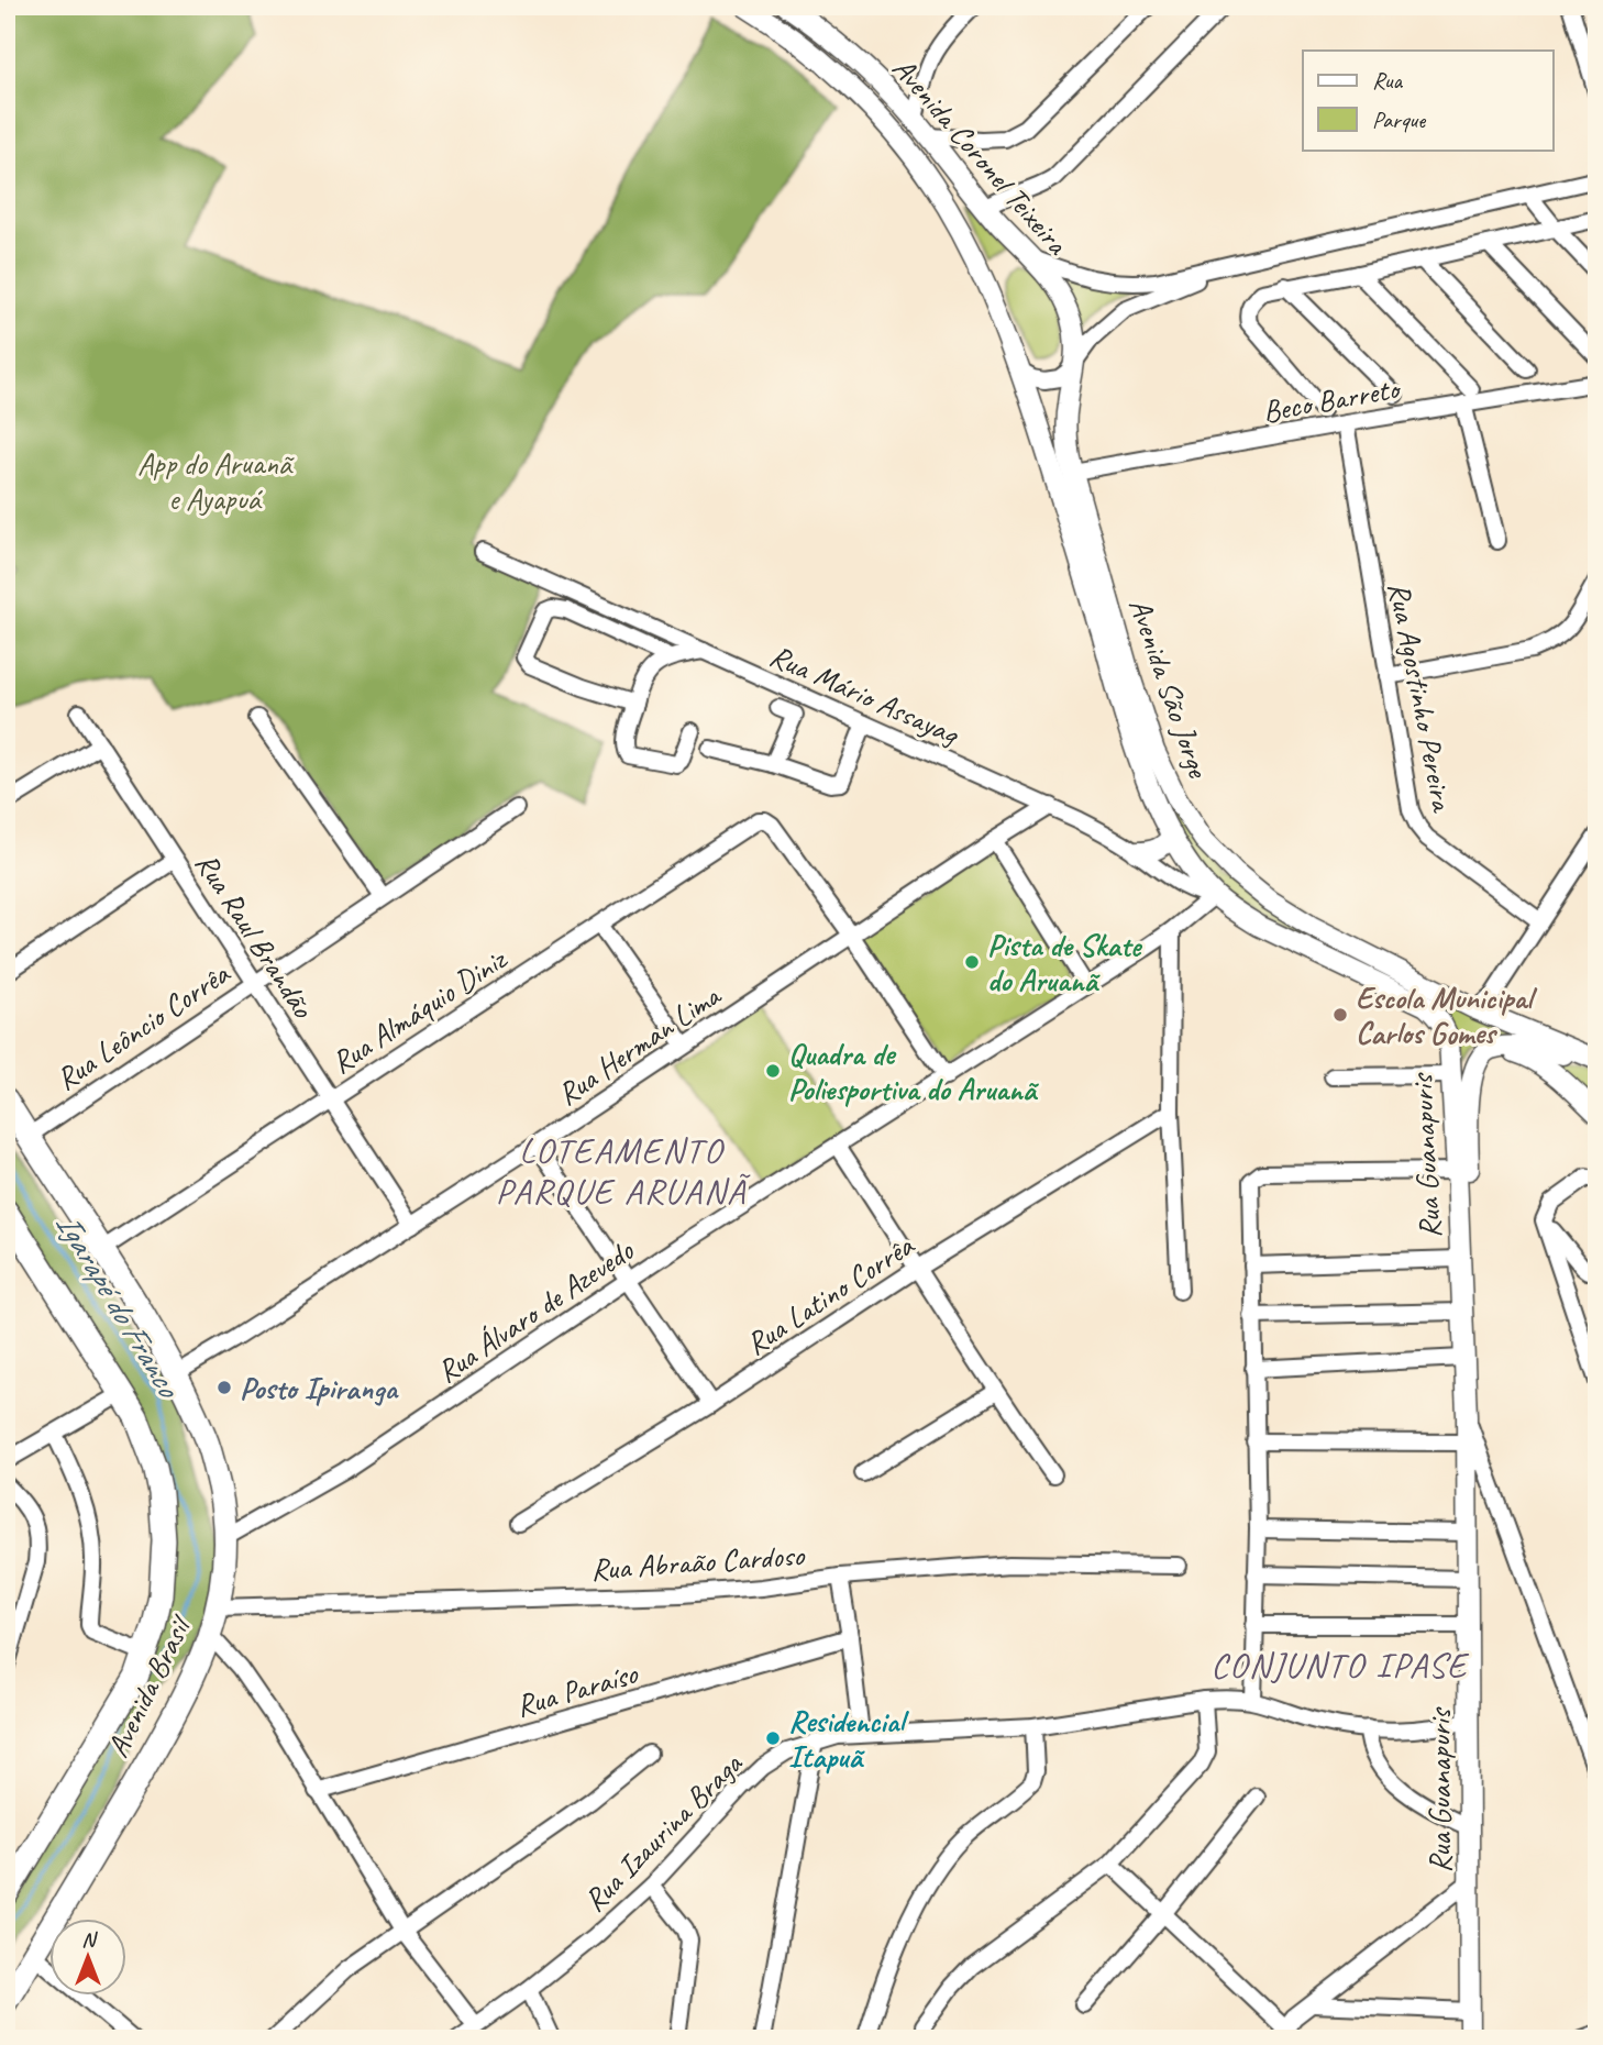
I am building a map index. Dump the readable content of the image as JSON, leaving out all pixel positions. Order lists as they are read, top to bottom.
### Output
{
  "streets": {
    "highway": ["Avenida Brasil"],
    "main road": ["Avenida Coronel Teixeira", "Avenida São Jorge", "Rua Guanapuris"],
    "street": [
      "Beco Barreto",
      "Rua Mário Assayag",
      "Rua Agostinho Pereira",
      "Rua Raul Brandão",
      "Rua Almáquio Diniz",
      "Rua Leôncio Corrêa",
      "Rua Herman Lima",
      "Rua Latino Corrêa",
      "Rua Álvaro de Azevedo",
      "Rua Abraão Cardoso",
      "Rua Paraíso",
      "Rua Izaurina Braga"
    ]
  },
  "crossings": [
    ["Avenida Coronel Teixeira", "Avenida São Jorge"],
    ["Beco Barreto", "Avenida São Jorge"],
    ["Beco Barreto", "Rua Agostinho Pereira"],
    ["Avenida São Jorge", "Rua Mário Assayag"],
    ["Avenida São Jorge", "Rua Guanapuris"],
    ["Avenida São Jorge", "Rua Álvaro de Azevedo"],
    ["Rua Mário Assayag", "Rua Herman Lima"],
    ["Rua Mário Assayag", "Rua Álvaro de Azevedo"],
    ["Rua Raul Brandão", "Rua Almáquio Diniz"],
    ["Rua Raul Brandão", "Rua Leôncio Corrêa"],
    ["Rua Raul Brandão", "Rua Herman Lima"],
    ["Rua Almáquio Diniz", "Rua Herman Lima"],
    ["Rua Almáquio Diniz", "Avenida Brasil"],
    ["Rua Leôncio Corrêa", "Avenida Brasil"],
    ["Rua Herman Lima", "Avenida Brasil"],
    ["Rua Guanapuris", "Rua Izaurina Braga"],
    ["Rua Álvaro de Azevedo", "Avenida Brasil"],
    ["Rua Abraão Cardoso", "Avenida Brasil"]
  ],
  "districts": ["LOTEAMENTO PARQUE ARUANÃ", "CONJUNTO IPASE"],
  "water": ["Igarapé do Franco"],
  "parks": ["App do Aruanã e Ayapuá"],
  "places": [
    "Pista de Skate do Aruanã",
    "Escola Municipal Carlos Gomes",
    "Quadra de Poliesportiva do Aruanã",
    "Posto Ipiranga",
    "Residencial Itapuã"
  ],
  "legend": ["Rua", "Parque"],
  "north": "top"
}
